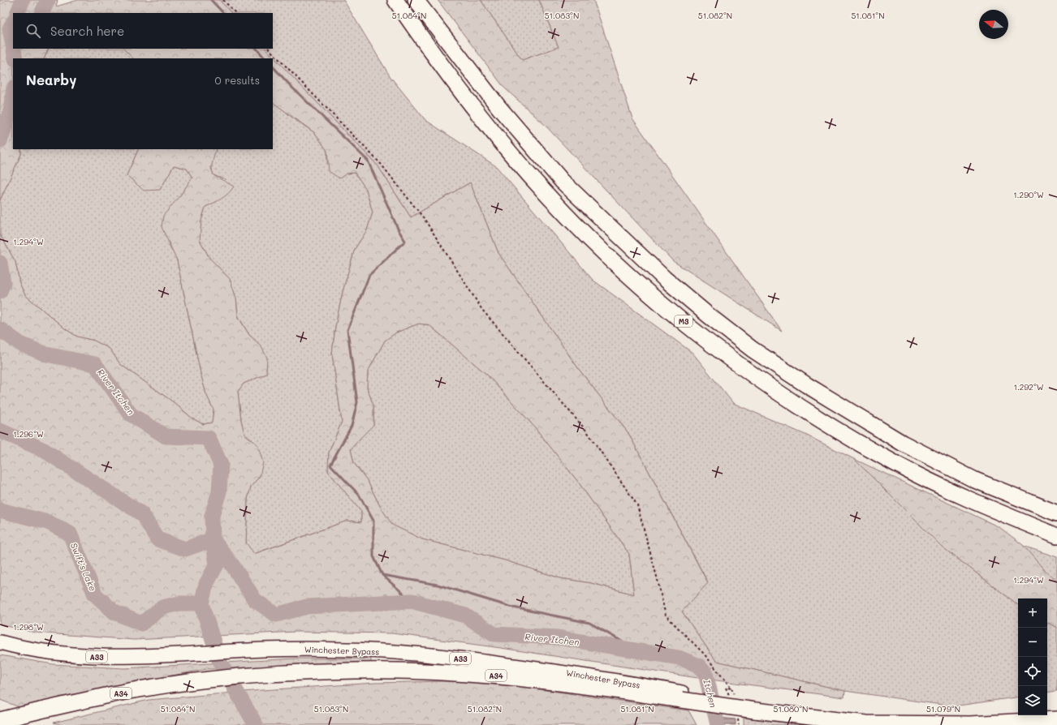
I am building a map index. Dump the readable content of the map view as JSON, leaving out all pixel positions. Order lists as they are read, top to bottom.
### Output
{
  "streets": {
    "highway": ["M3", "A34"],
    "main road": ["Winchester Bypass", "A33"]
  },
  "crossings": [
    ["Winchester Bypass", "A34"]
  ],
  "water": ["River Itchen", "Swift's Lake", "Itchen"],
  "north": "left",
  "page": {
    "search": "Search here",
    "heading": ["Nearby", "0 results"],
    "map_buttons": ["+", "−"]
  },
  "coordinates": [
    "51.084°N",
    "51.083°N",
    "51.082°N",
    "51.081°N",
    "1.290°W",
    "1.294°W",
    "1.292°W",
    "1.296°W",
    "1.298°W",
    "51.080°N",
    "51.079°N"
  ]
}
